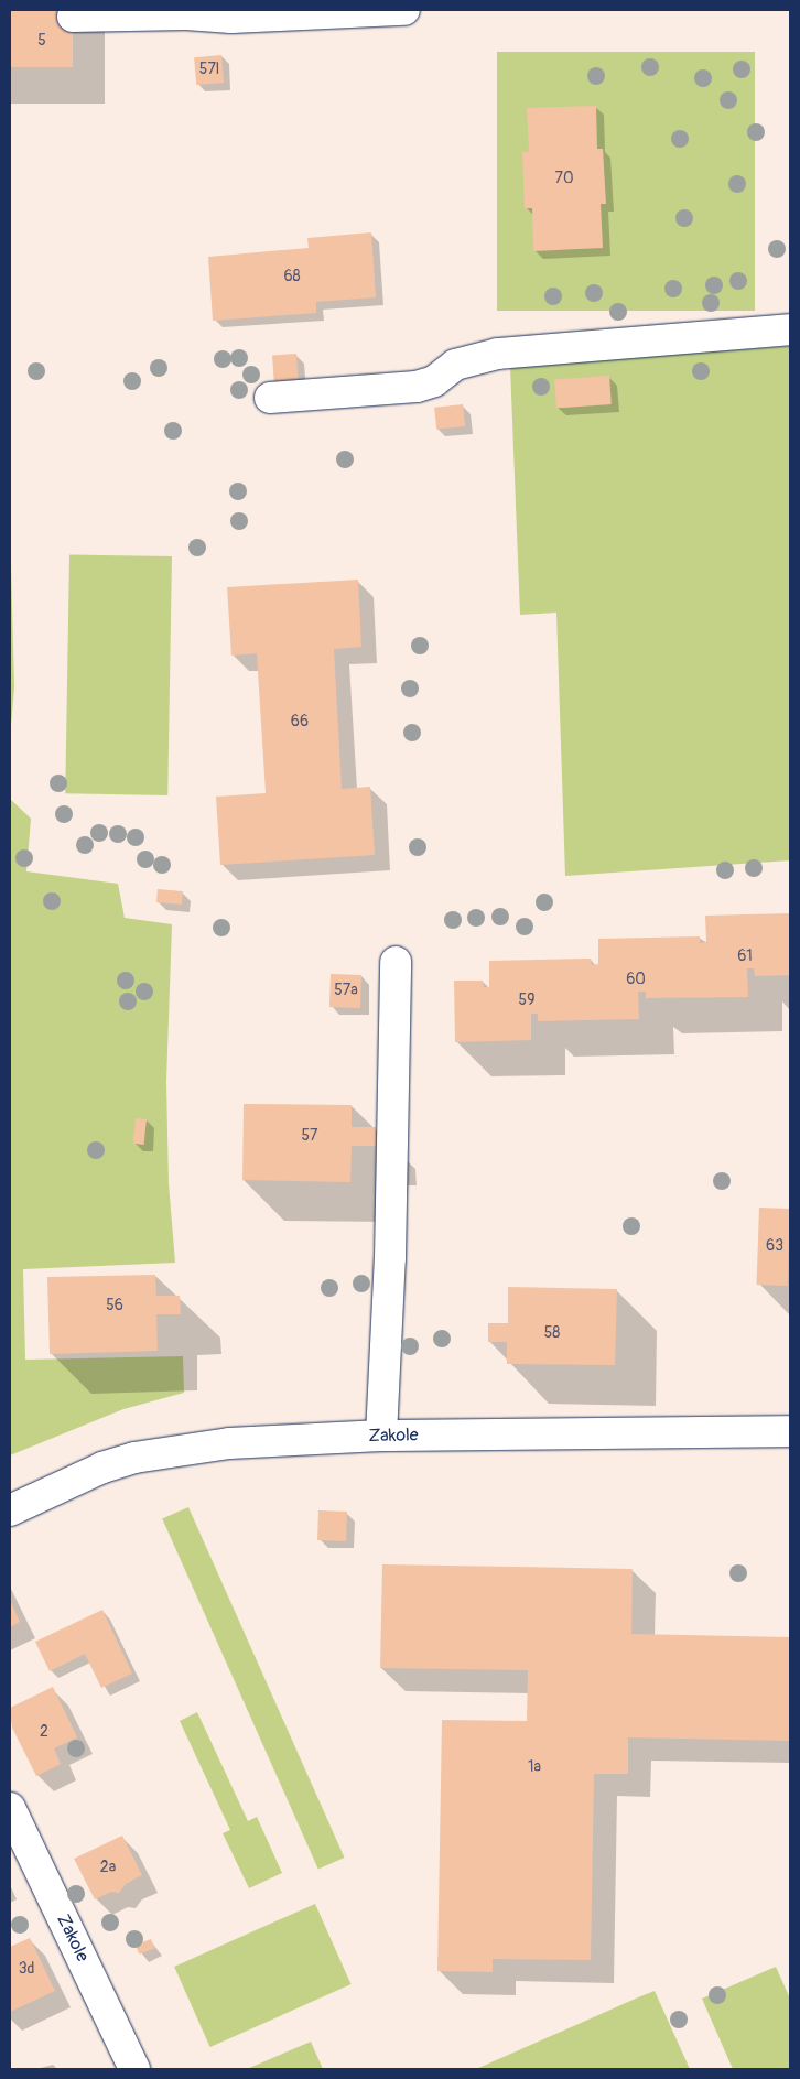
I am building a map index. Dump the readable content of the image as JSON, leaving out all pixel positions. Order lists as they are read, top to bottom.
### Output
{
  "streets": {
    "street": ["Zakole"]
  },
  "house_numbers": [
    "5",
    "57l",
    "70",
    "68",
    "66",
    "61",
    "60",
    "57a",
    "59",
    "57",
    "63",
    "56",
    "58",
    "2",
    "1a",
    "2a",
    "3d"
  ]
}
